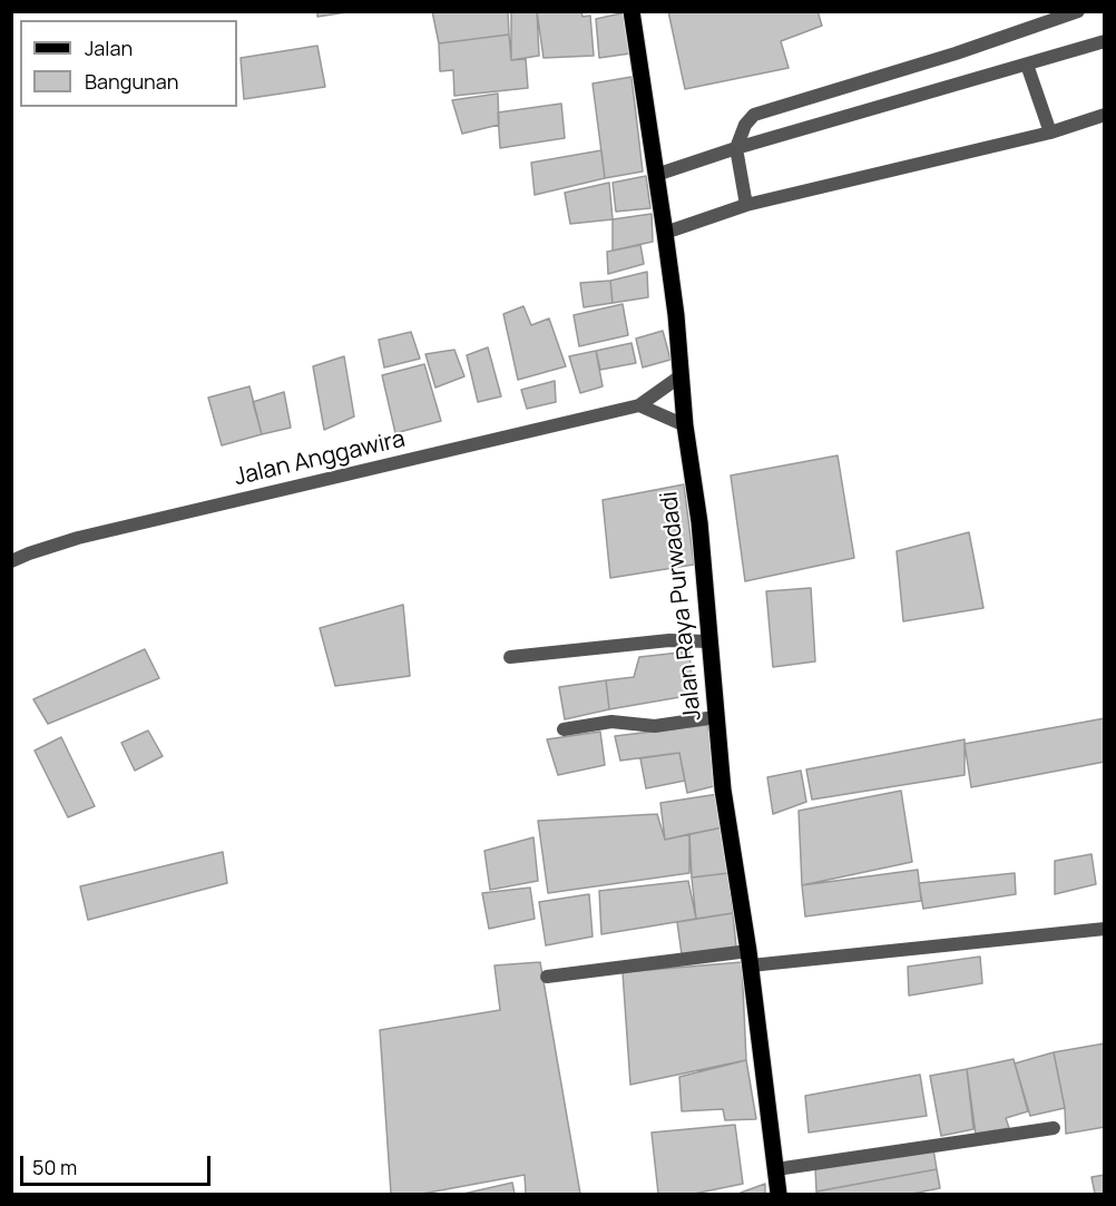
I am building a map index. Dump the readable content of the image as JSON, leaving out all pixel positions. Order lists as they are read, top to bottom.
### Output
{
  "streets": {
    "main road": ["Jalan Raya Purwadadi"],
    "street": ["Jalan Anggawira"]
  },
  "crossings": [
    ["Jalan Anggawira", "Jalan Raya Purwadadi"]
  ],
  "legend": ["Jalan", "Bangunan"],
  "scale_bar": "50 m"
}
